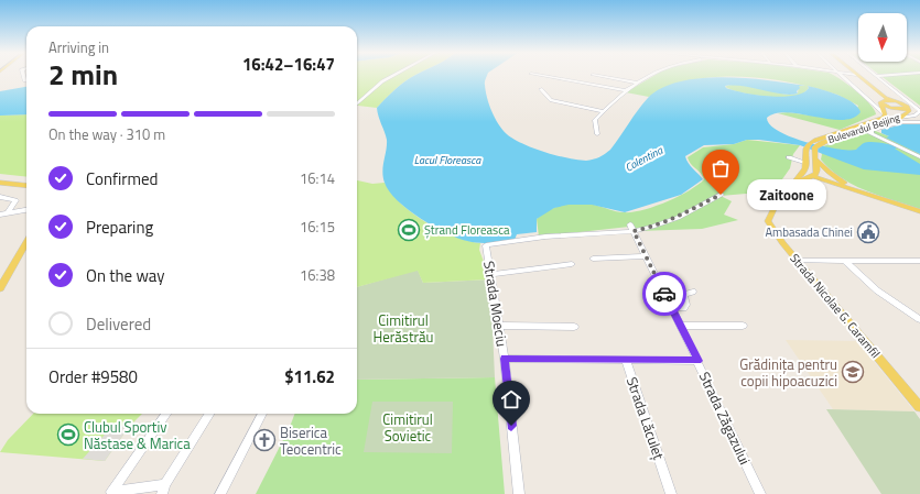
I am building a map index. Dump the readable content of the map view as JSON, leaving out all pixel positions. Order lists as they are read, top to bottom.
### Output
{
  "streets": {
    "main road": ["Bulevardul Beijing", "Strada Nicolae G. Caramfil"],
    "street": ["Strada Moeciu", "Strada Lăculeț", "Strada Zăgazului"]
  },
  "crossings": [
    ["Strada Moeciu", "Strada Zăgazului"],
    ["Strada Lăculeț", "Strada Zăgazului"]
  ],
  "water": ["Colentina", "Lacul Floreasca"],
  "parks": ["Cimitirul Herăstrău", "Cimitirul Sovietic"],
  "places": {
    "other": ["Zaitoone"],
    "sports": ["Ștrand Floreasca", "Clubul Sportiv Năstase & Marica"],
    "public building": ["Ambasada Chinei"],
    "school or university": ["Grădinița pentru copii hipoacuzici"],
    "church": ["Biserica Teocentric"]
  },
  "north": "bottom",
  "page": {
    "heading": ["2 min", "Arriving in", "16:42–16:47"],
    "panel": ["Order #9580", "$11.62"],
    "bar": "On the way · 310 m",
    "list": [
      ["Confirmed", "16:14"],
      ["Preparing", "16:15"],
      ["On the way", "16:38"],
      "Delivered"
    ],
    "bubble": "Zaitoone"
  }
}
